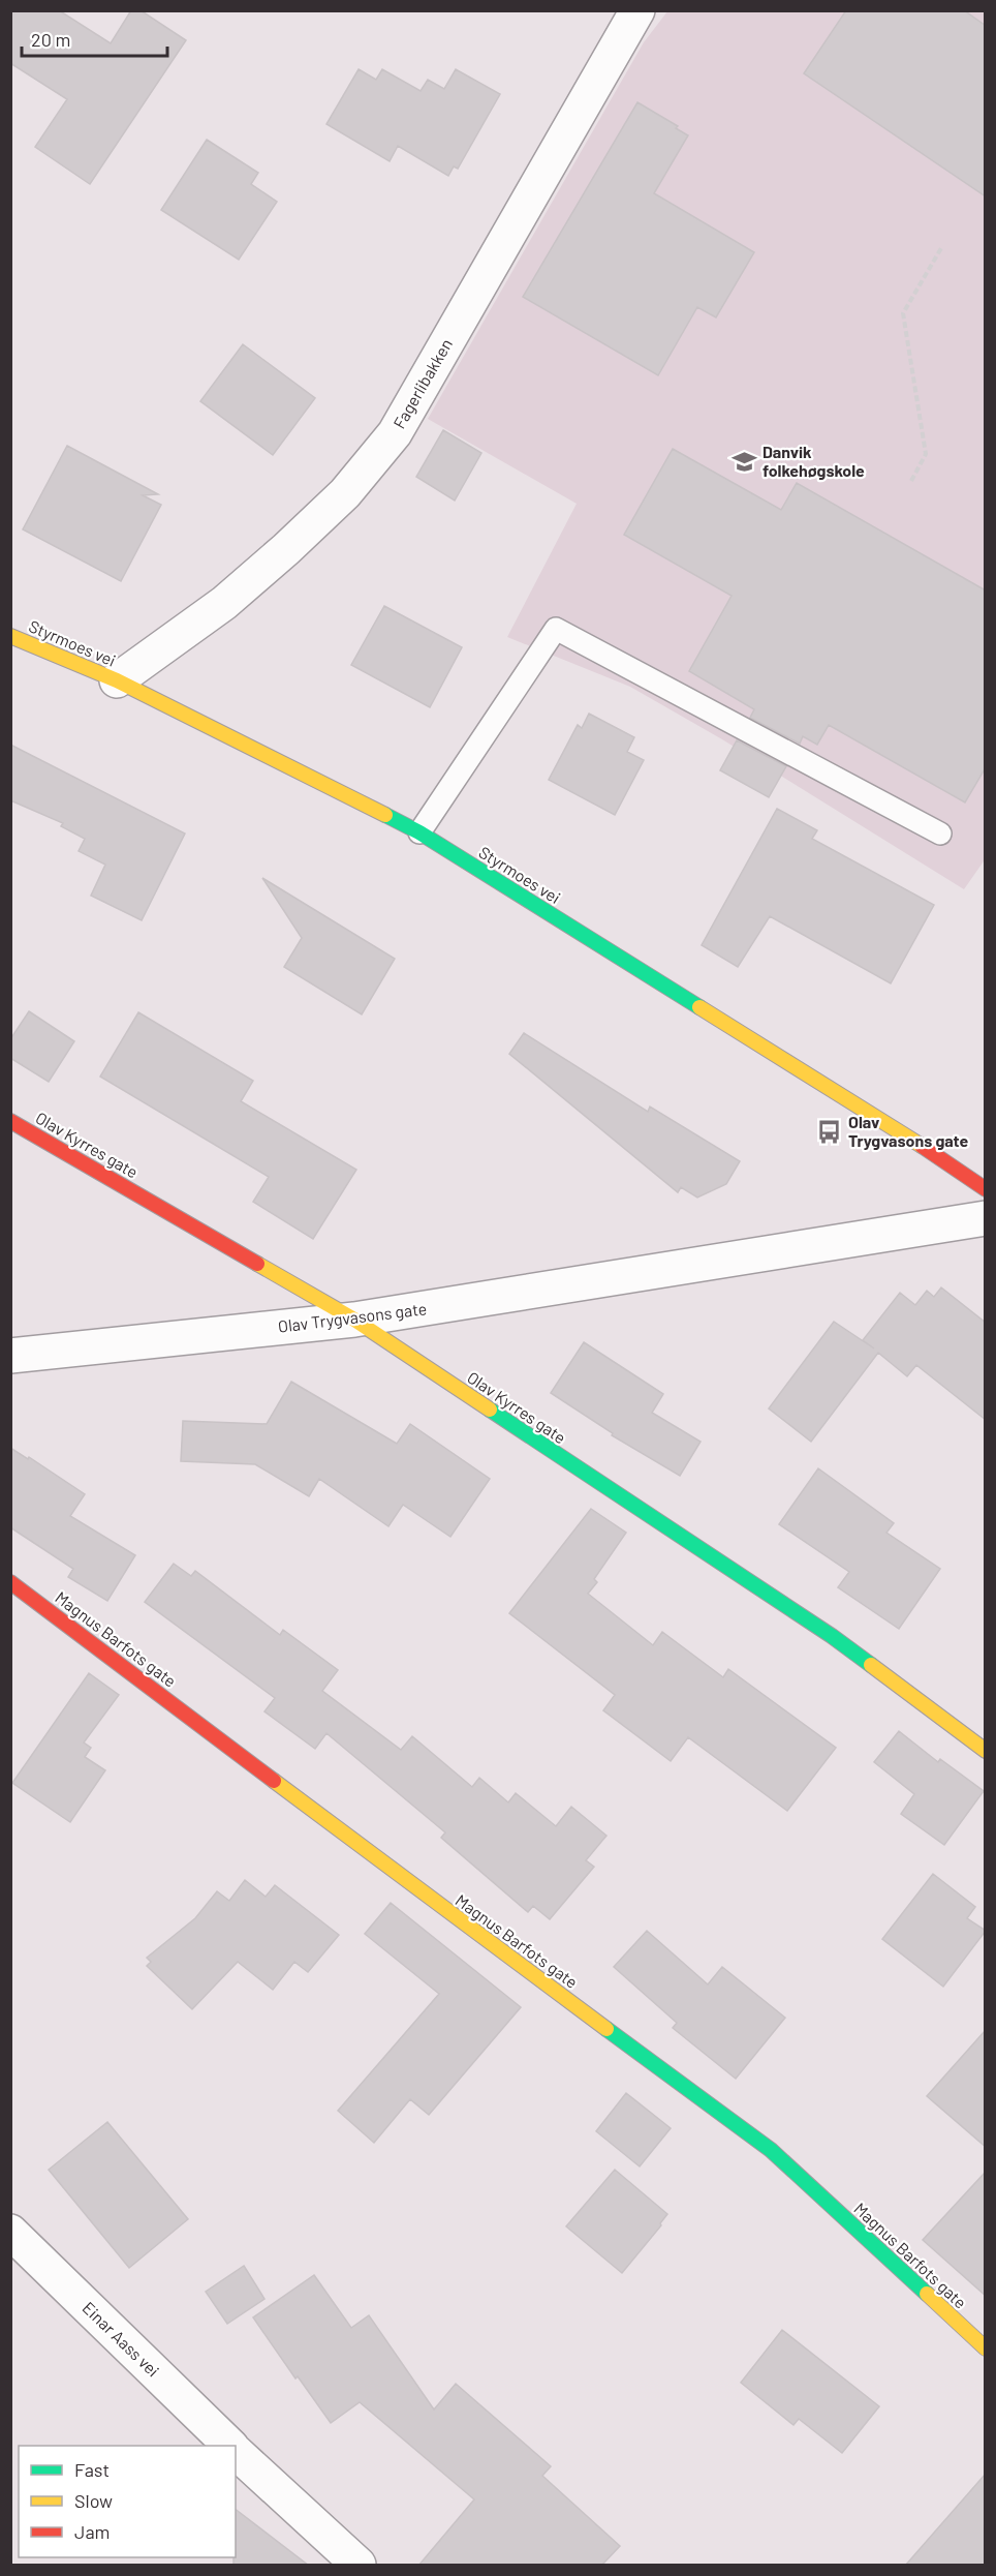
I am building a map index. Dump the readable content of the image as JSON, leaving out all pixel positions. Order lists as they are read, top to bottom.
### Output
{
  "streets": {
    "street": [
      "Fagerlibakken",
      "Styrmoes vei",
      "Olav Kyrres gate",
      "Olav Trygvasons gate",
      "Magnus Barfots gate",
      "Einar Aass vei"
    ]
  },
  "crossings": [
    ["Fagerlibakken", "Styrmoes vei"],
    ["Olav Kyrres gate", "Olav Trygvasons gate"]
  ],
  "places": {
    "school or university": ["Danvik folkehøgskole"],
    "bus stop": ["Olav Trygvasons gate"]
  },
  "legend": ["Fast", "Slow", "Jam"],
  "scale_bar": "20 m"
}
